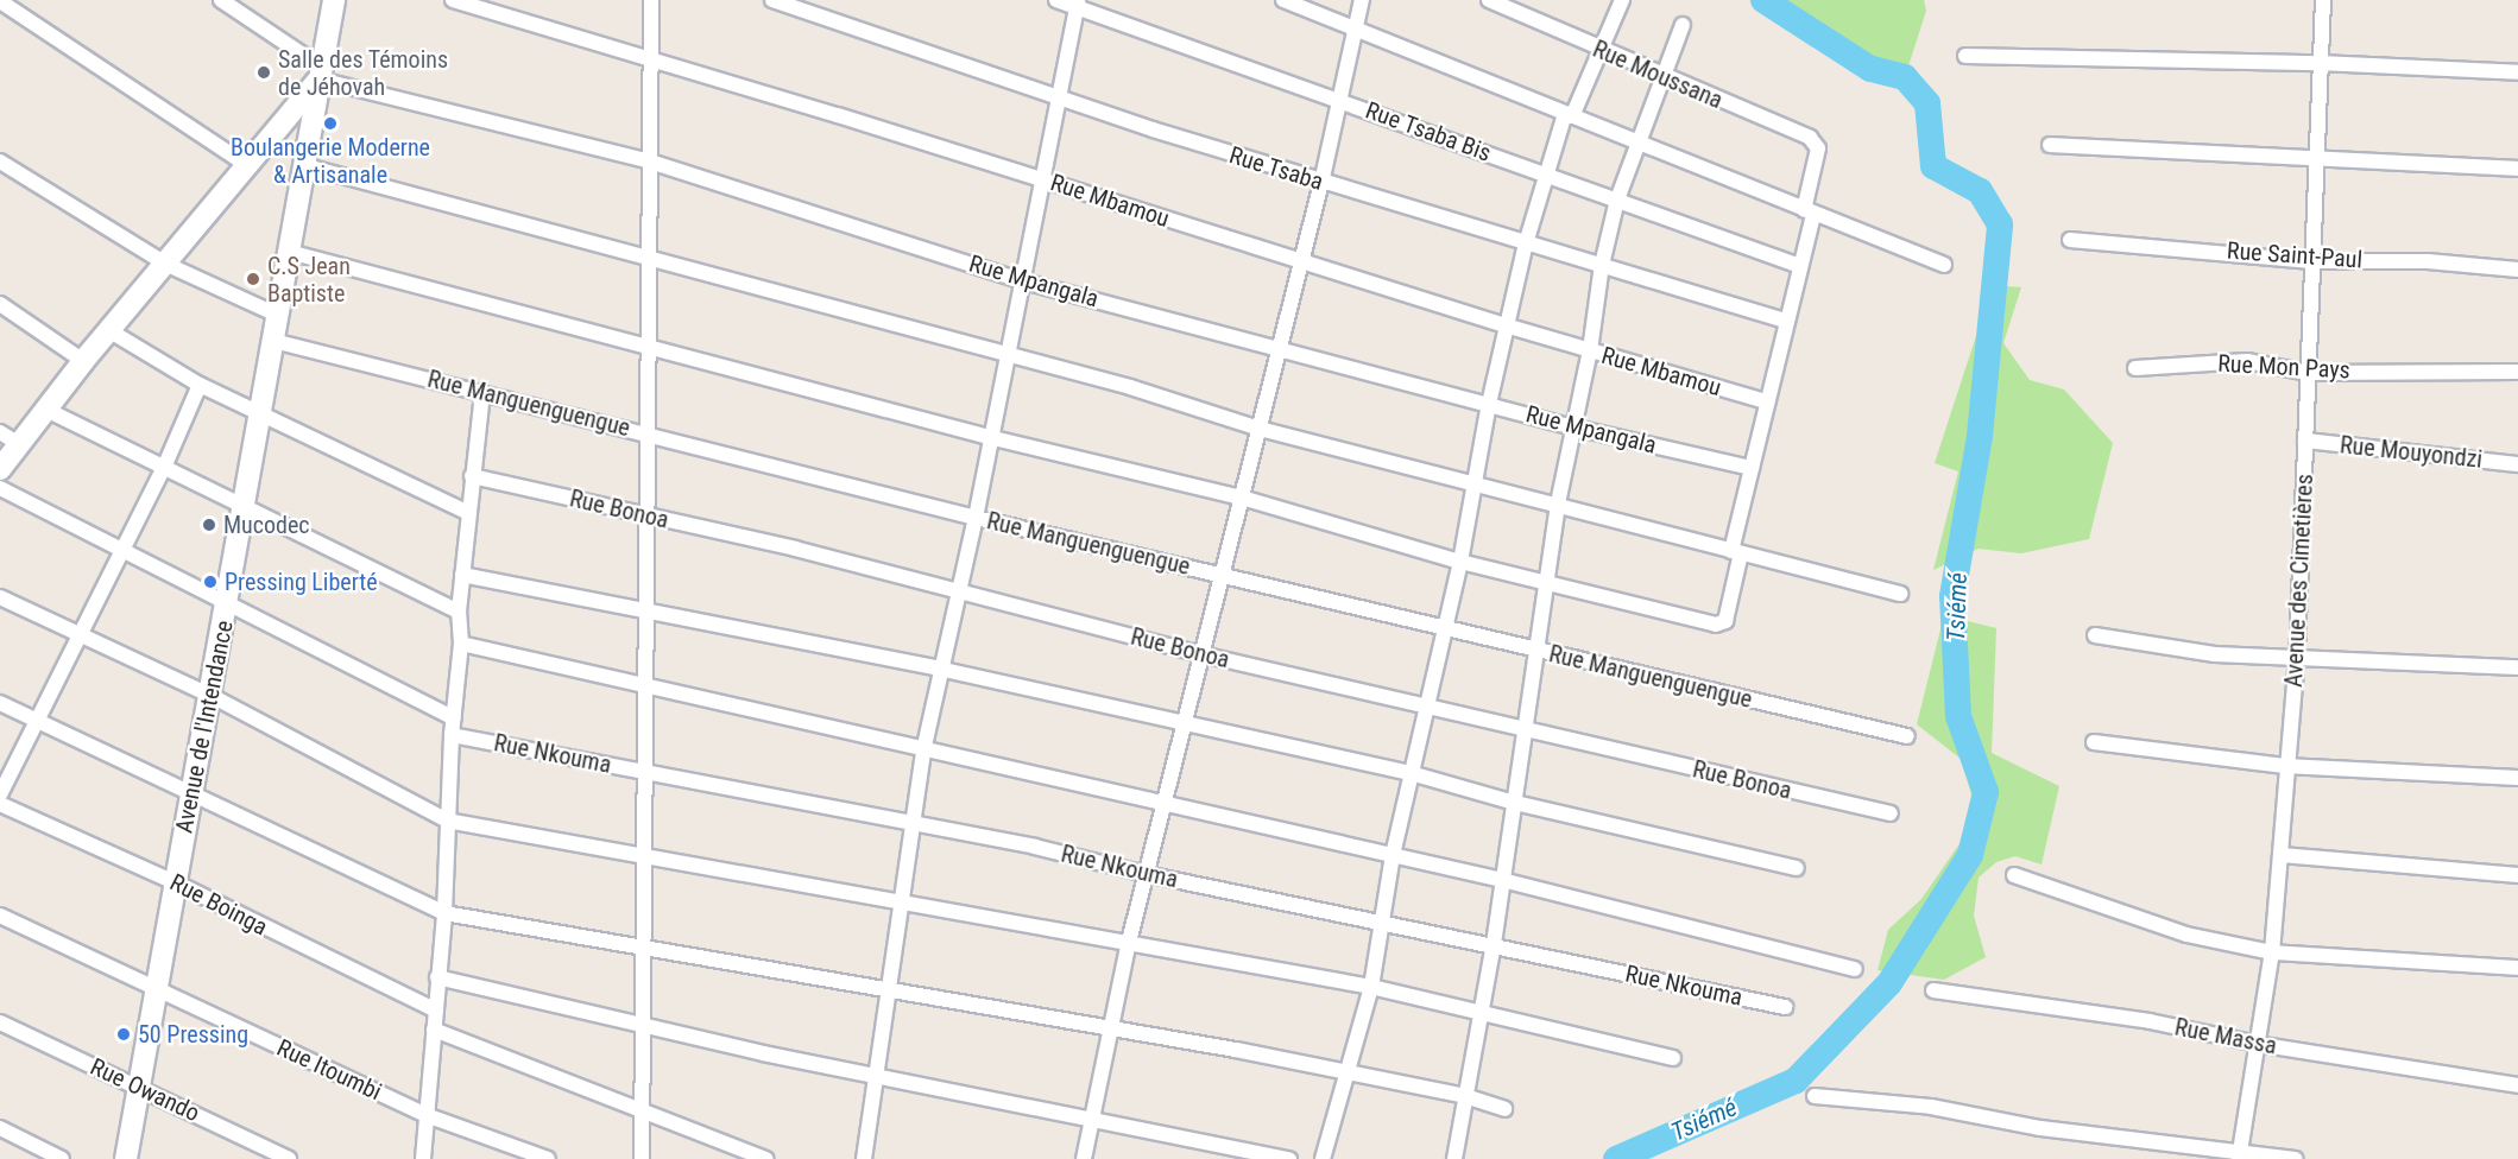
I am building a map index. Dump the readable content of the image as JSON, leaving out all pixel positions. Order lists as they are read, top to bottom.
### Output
{
  "streets": {
    "street": [
      "Rue Moussana",
      "Rue Tsaba Bis",
      "Rue Tsaba",
      "Rue Mbamou",
      "Rue Saint-Paul",
      "Rue Mpangala",
      "Rue Mon Pays",
      "Rue Manguenguengue",
      "Rue Mouyondzi",
      "Rue Bonoa",
      "Avenue des Cimetières",
      "Avenue de l'Intendance",
      "Rue Nkouma",
      "Rue Boinga",
      "Rue Massa",
      "Rue Itoumbi",
      "Rue Owando"
    ]
  },
  "crossings": [
    ["Rue Saint-Paul", "Avenue des Cimetières"],
    ["Rue Mpangala", "Avenue de l'Intendance"],
    ["Rue Mon Pays", "Avenue des Cimetières"],
    ["Rue Manguenguengue", "Avenue de l'Intendance"],
    ["Rue Mouyondzi", "Avenue des Cimetières"],
    ["Avenue des Cimetières", "Rue Massa"],
    ["Avenue de l'Intendance", "Rue Boinga"],
    ["Avenue de l'Intendance", "Rue Itoumbi"],
    ["Avenue de l'Intendance", "Rue Owando"]
  ],
  "water": ["Tsiémé"],
  "places": [
    "Salle des Témoins de Jéhovah",
    "Boulangerie Moderne & Artisanale",
    "C.S Jean Baptiste",
    "Mucodec",
    "Pressing Liberté",
    "50 Pressing"
  ]
}
